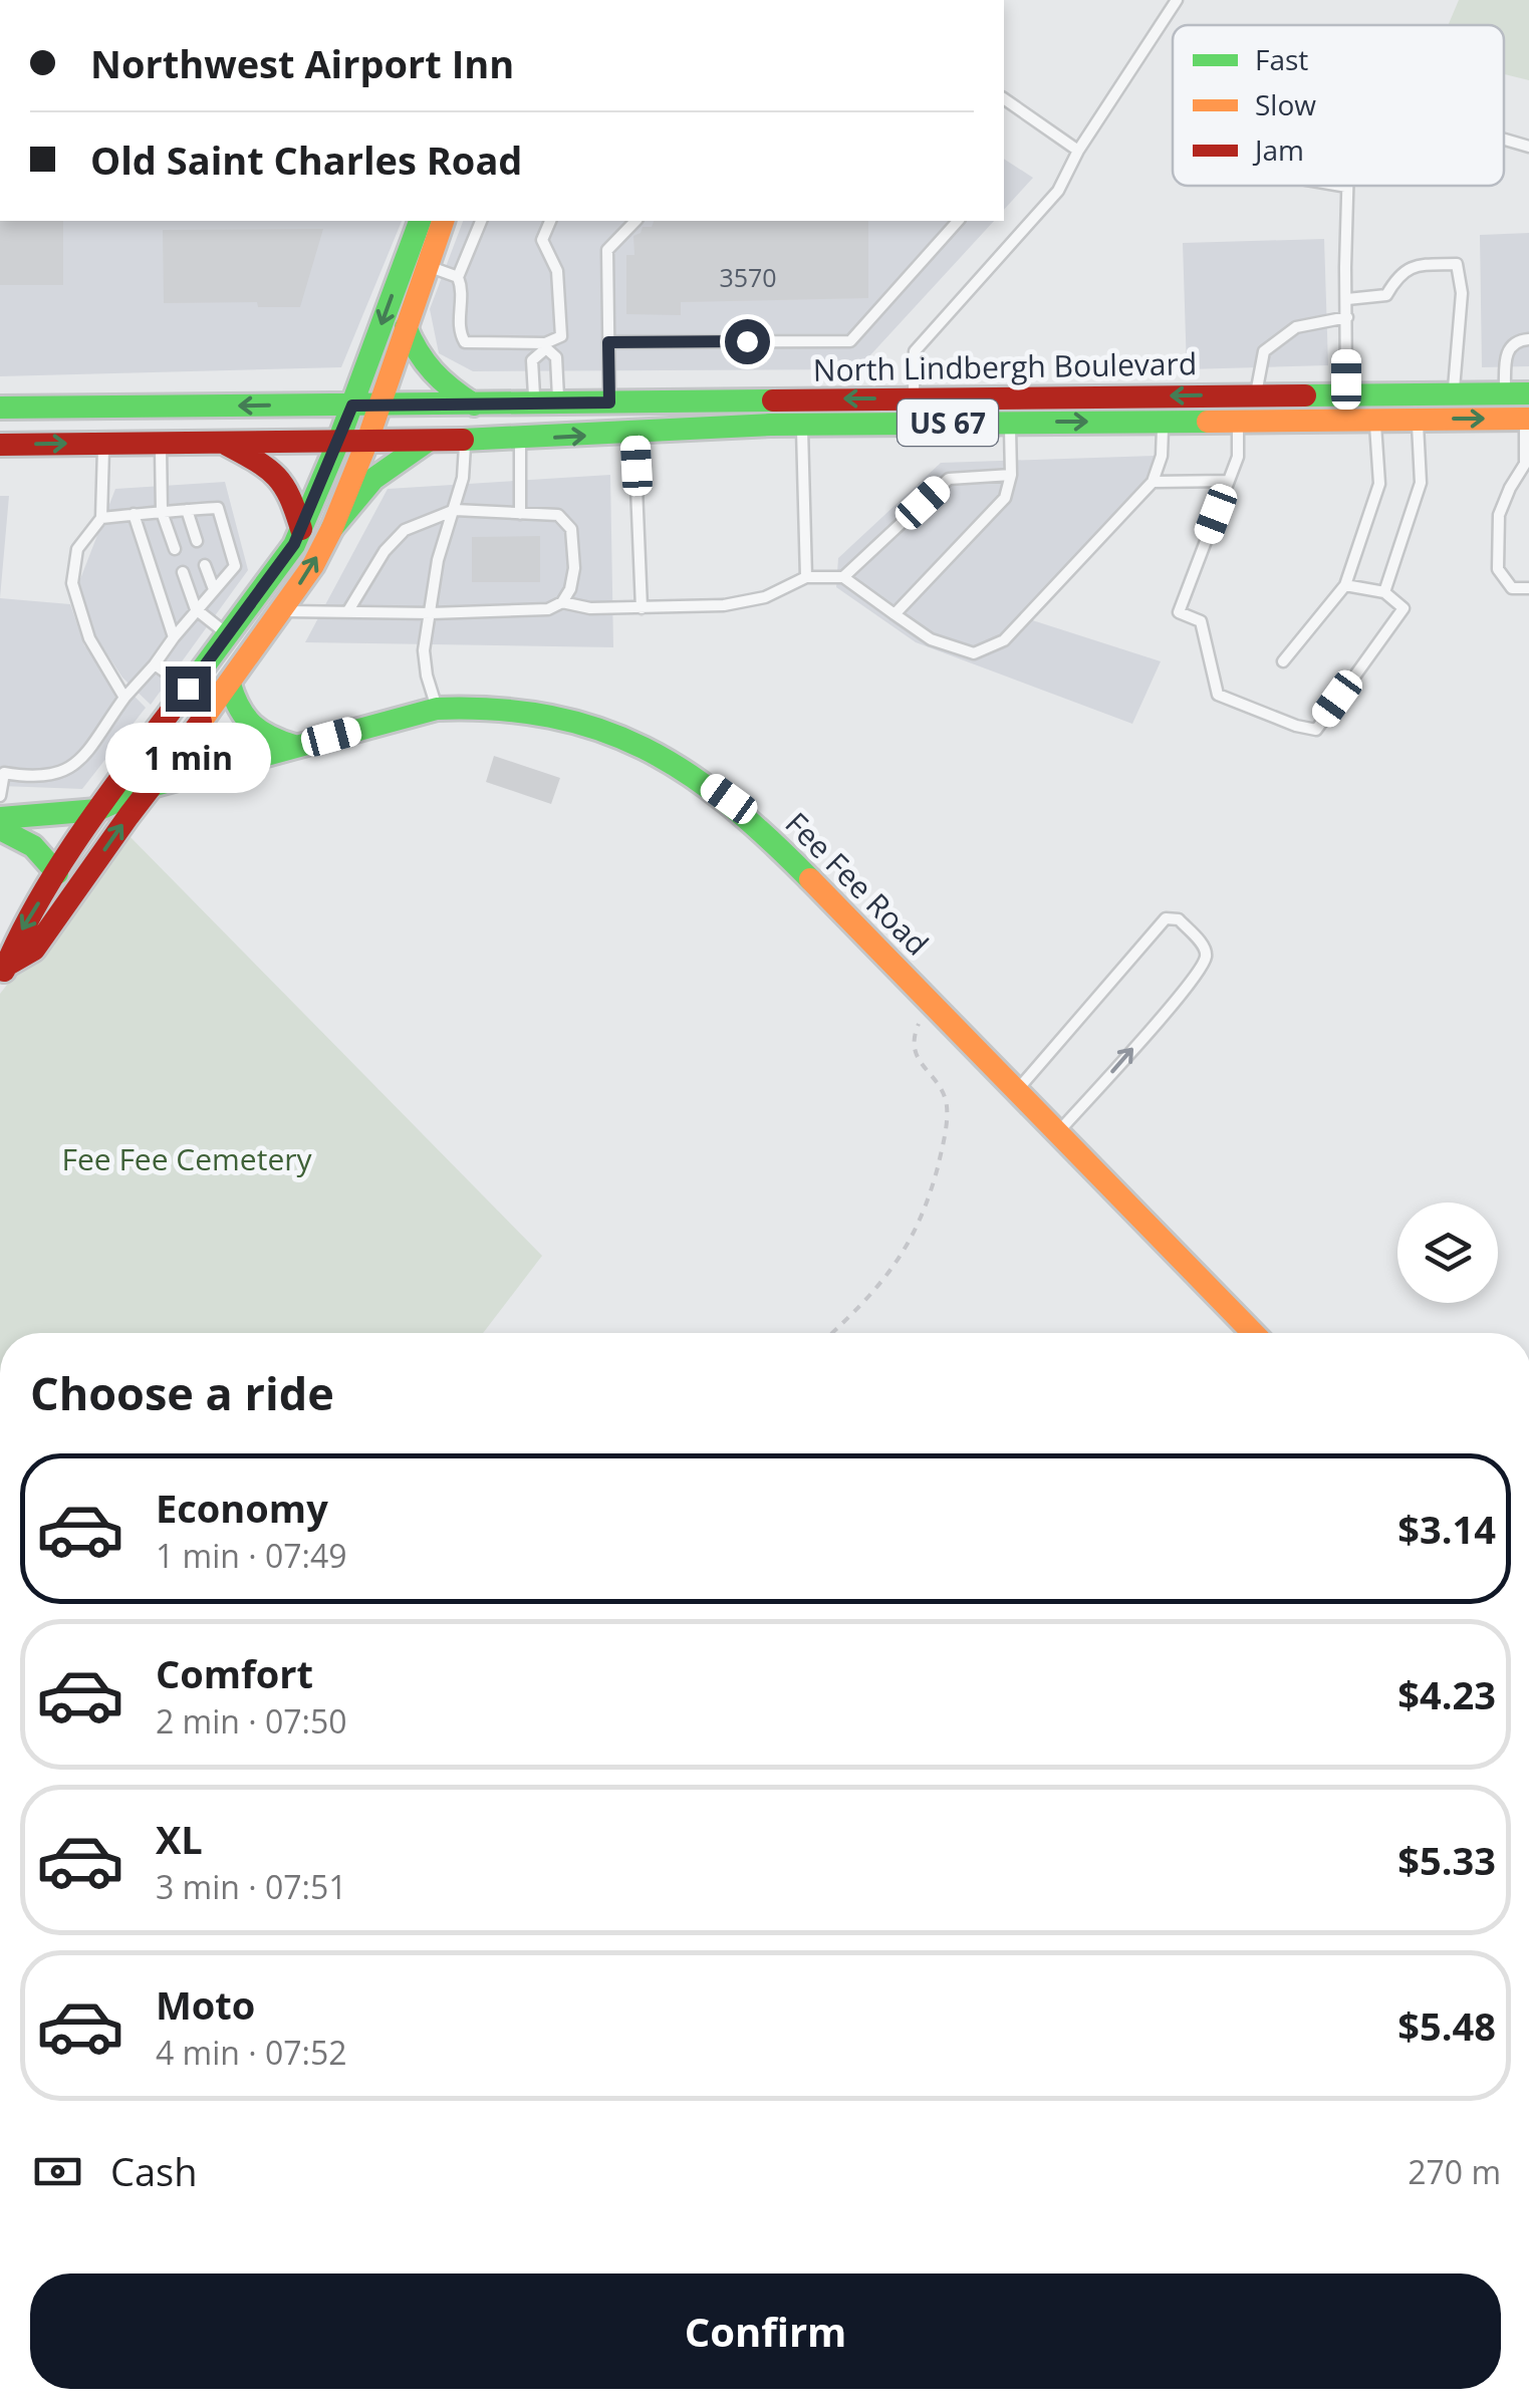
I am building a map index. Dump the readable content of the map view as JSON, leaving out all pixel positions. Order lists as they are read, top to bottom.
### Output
{
  "streets": {
    "main road": ["North Lindbergh Boulevard", "US 67", "Fee Fee Road"]
  },
  "parks": ["Fee Fee Cemetery"],
  "house_numbers": ["3570"],
  "legend": ["Fast", "Slow", "Jam"],
  "page": {
    "banner": ["Northwest Airport Inn", "Old Saint Charles Road"],
    "bubble": "1 min",
    "heading": "Choose a ride",
    "list": [
      {
        "name": "Economy",
        "note": "1 min · 07:49",
        "value": "$3.14"
      },
      {
        "name": "Comfort",
        "note": "2 min · 07:50",
        "value": "$4.23"
      },
      {
        "name": "XL",
        "note": "3 min · 07:51",
        "value": "$5.33"
      },
      {
        "name": "Moto",
        "note": "4 min · 07:52",
        "value": "$5.48"
      }
    ],
    "pay": ["Cash", "270 m"],
    "buttons": "Confirm"
  }
}
